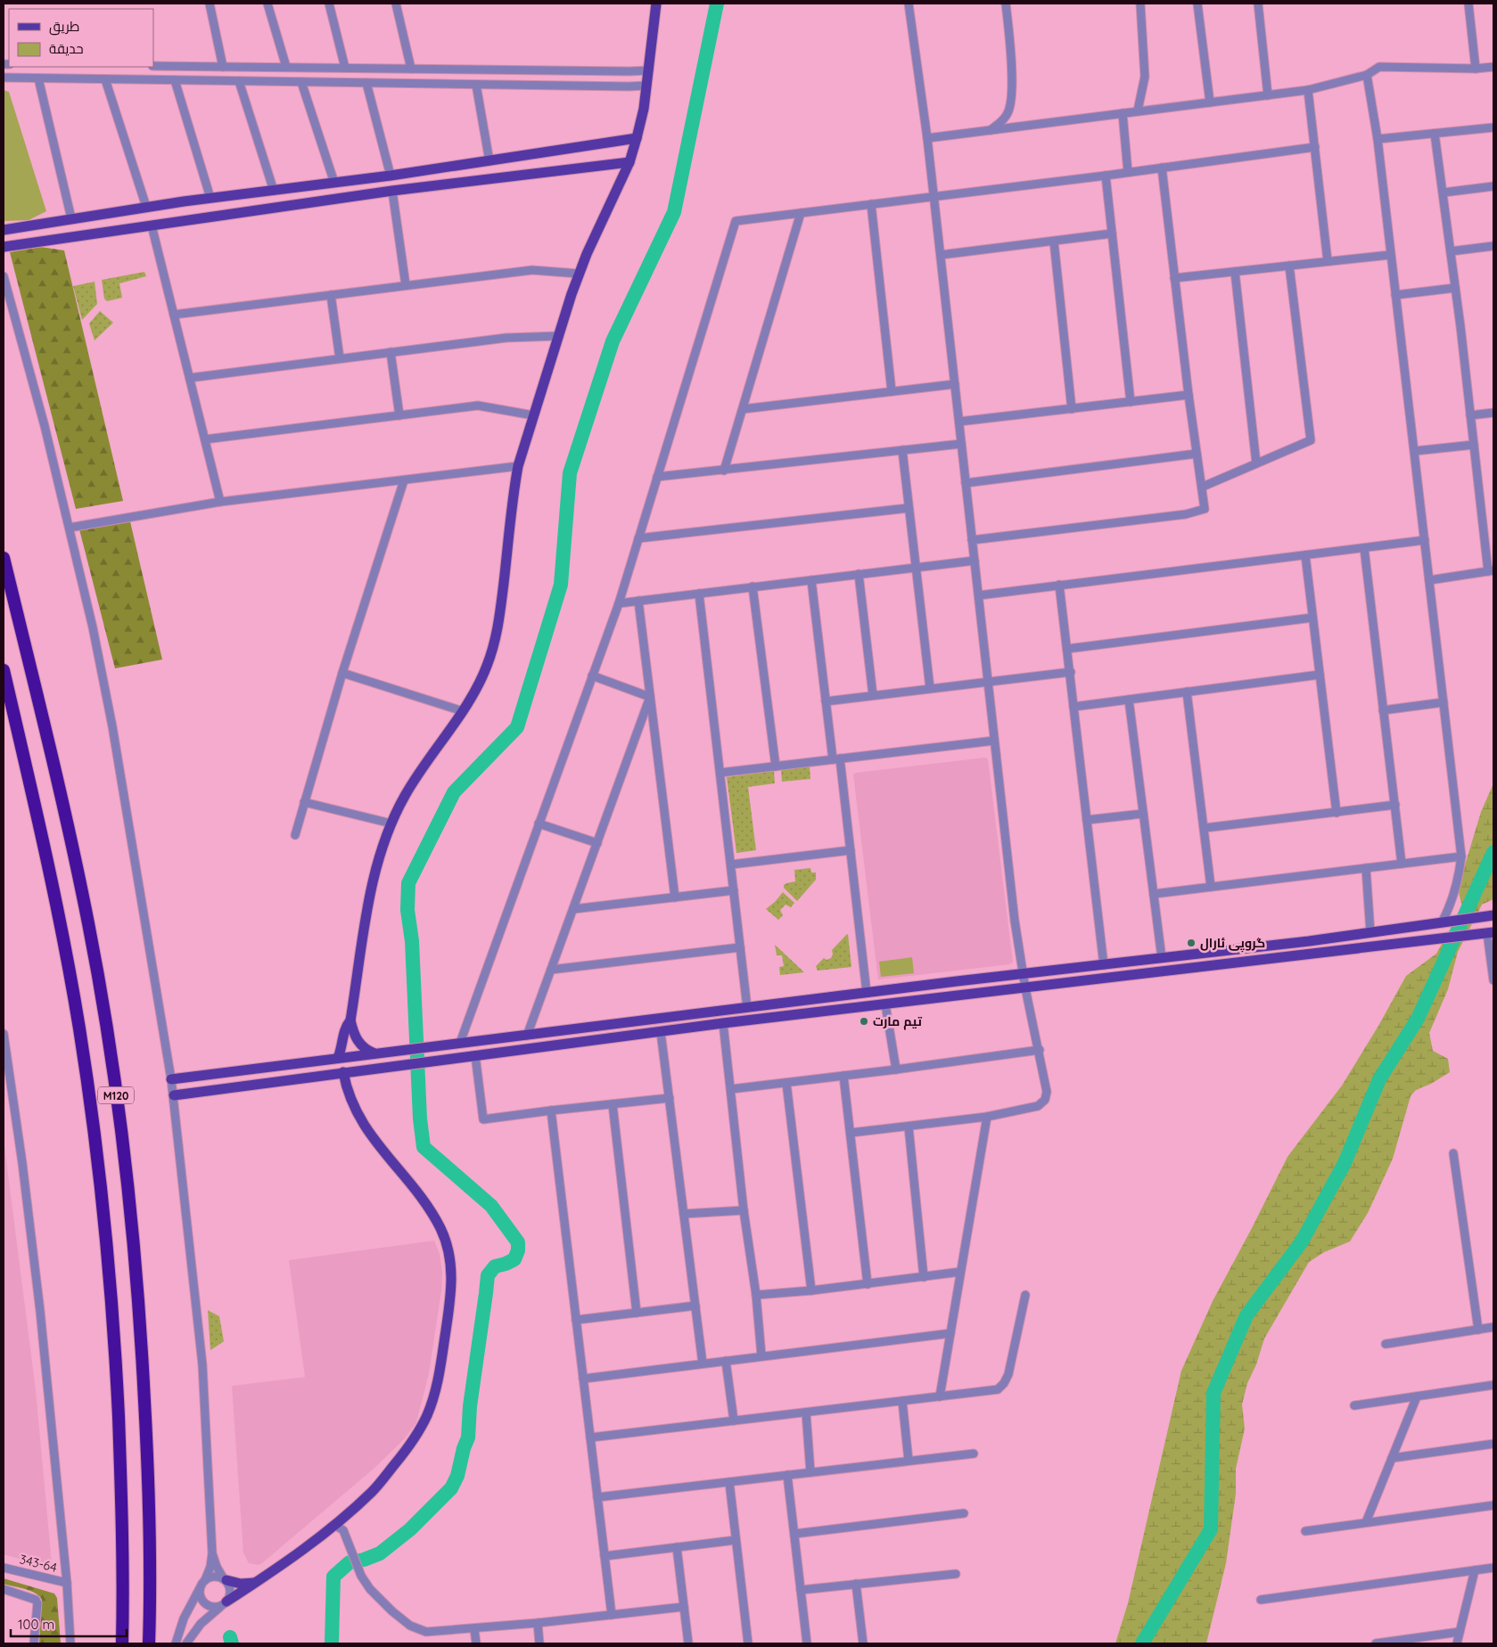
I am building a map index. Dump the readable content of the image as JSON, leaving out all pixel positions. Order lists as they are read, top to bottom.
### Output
{
  "streets": {
    "highway": ["M120"],
    "street": ["343-64"]
  },
  "places": ["گروپی ئارال", "تیم مارت"],
  "legend": ["طريق", "حديقة"],
  "scale_bar": "100 m"
}
